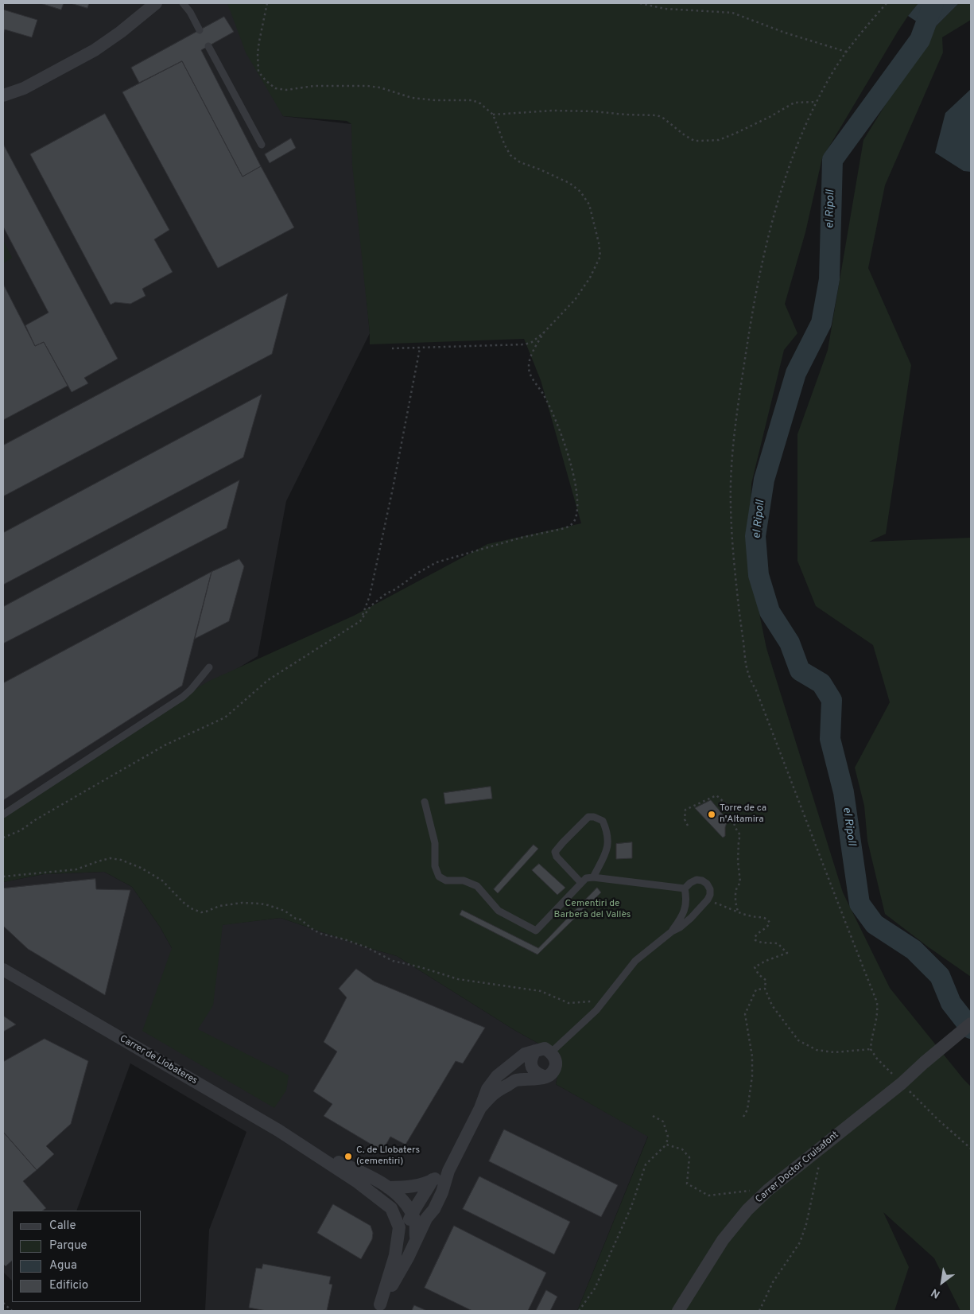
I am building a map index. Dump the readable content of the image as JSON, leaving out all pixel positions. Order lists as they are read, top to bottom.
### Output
{
  "streets": {
    "street": ["Carrer de Llobateres", "Carrer Doctor Cruisafont"]
  },
  "water": ["el Ripoll"],
  "parks": ["Cementiri de Barberà del Vallès"],
  "places": ["Torre de ca n'Altamira", "C. de Llobaters (cementiri)"],
  "legend": [
    "Calle",
    "Parque",
    "Agua",
    "Edificio"
  ],
  "north": "bottom left"
}
